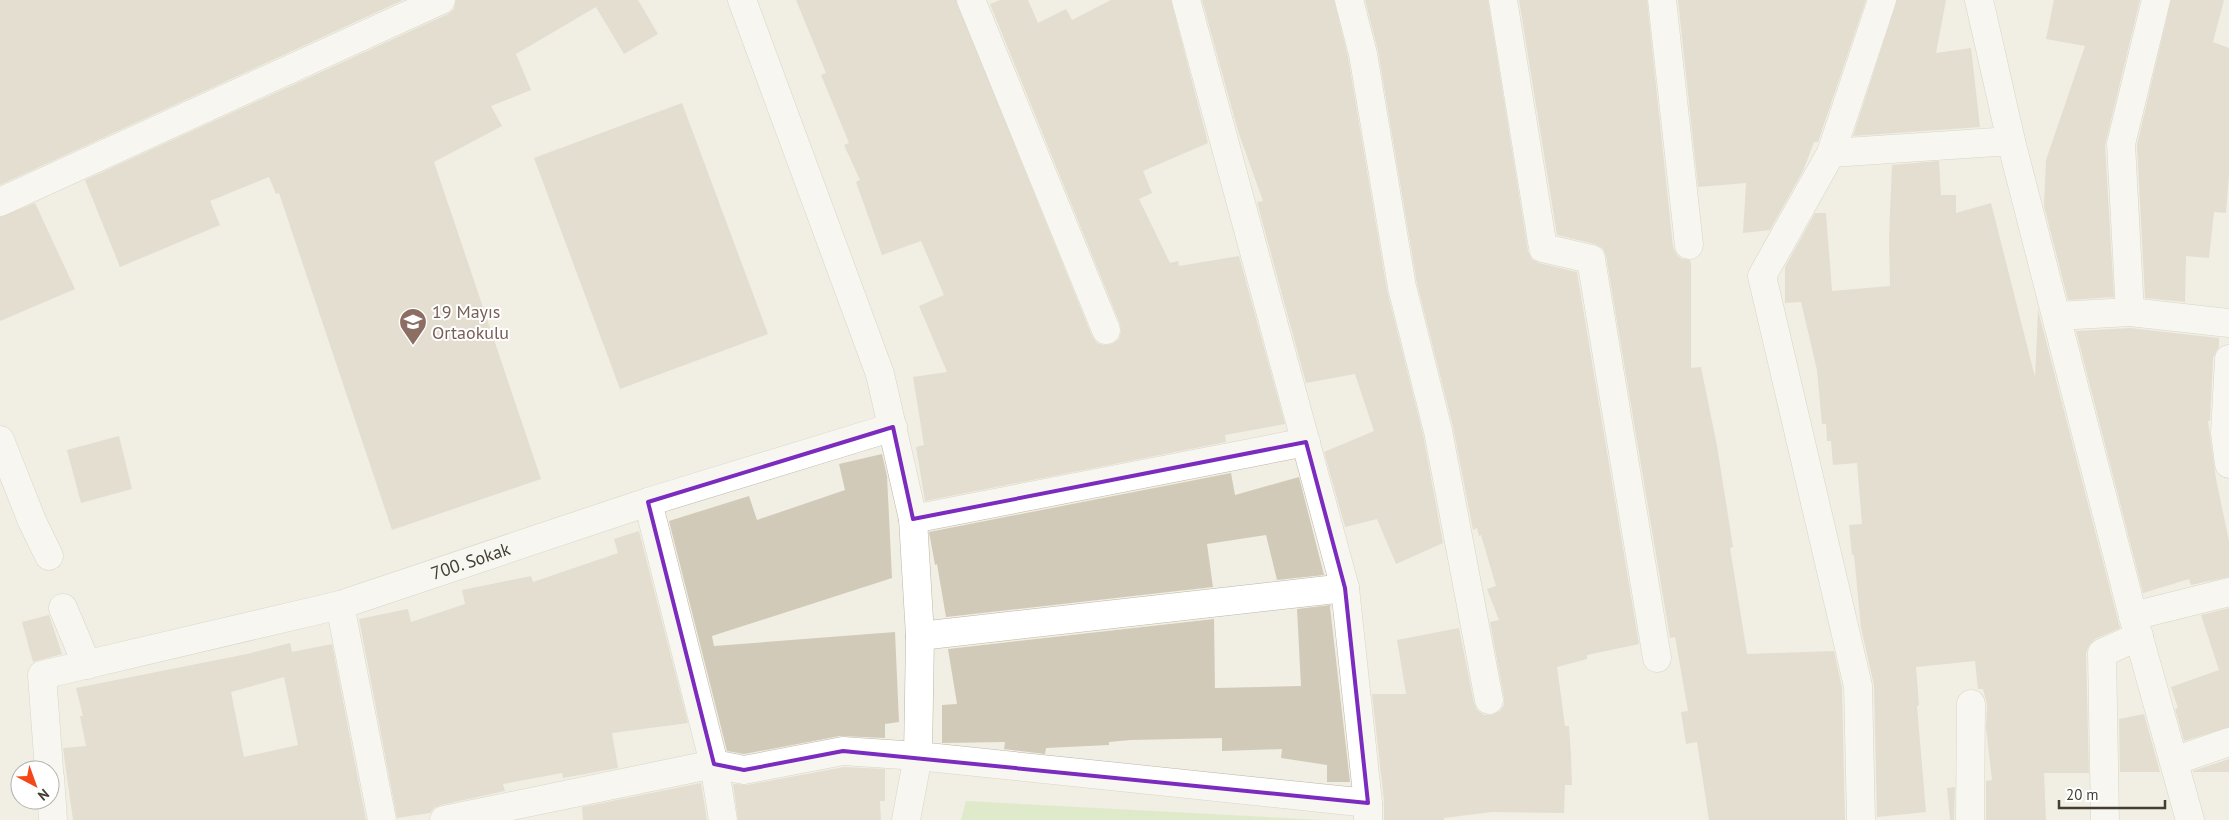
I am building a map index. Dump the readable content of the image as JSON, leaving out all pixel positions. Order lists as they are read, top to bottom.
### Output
{
  "streets": {
    "street": ["700. Sokak"]
  },
  "places": {
    "school or university": ["19 Mayıs Ortaokulu"]
  },
  "scale_bar": "20 m",
  "north": "bottom right"
}
